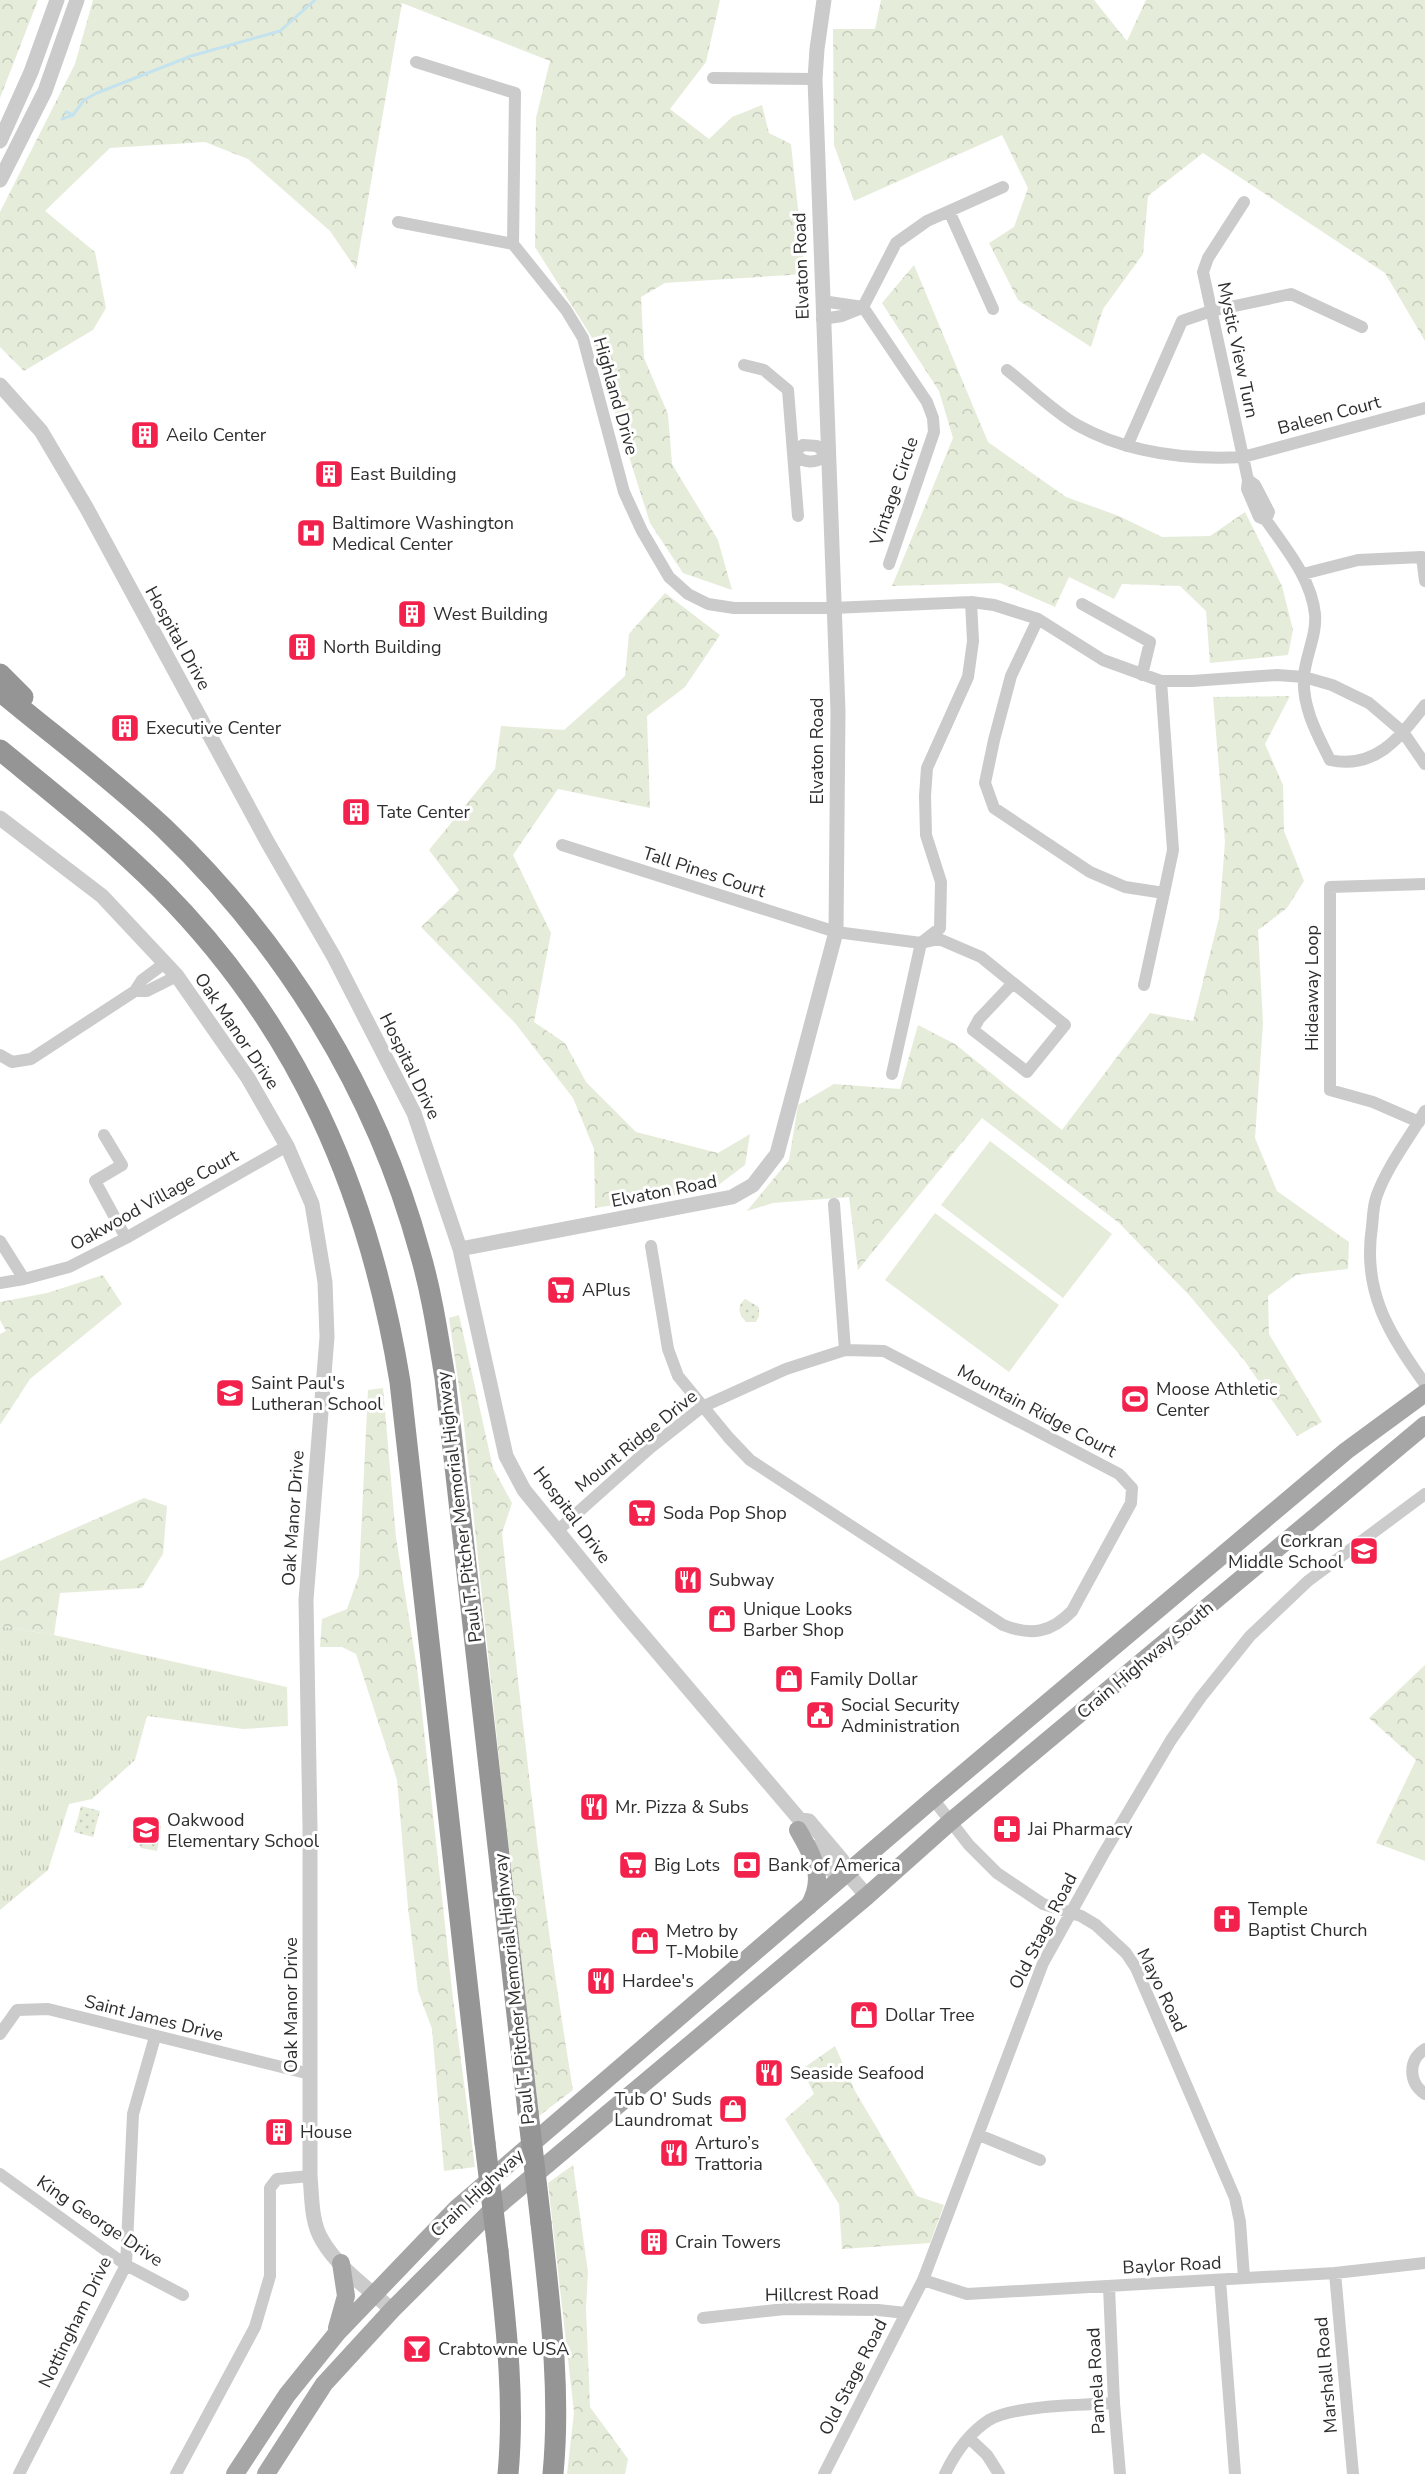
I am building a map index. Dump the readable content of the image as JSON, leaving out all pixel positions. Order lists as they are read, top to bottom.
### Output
{
  "streets": {
    "highway": ["Paul T. Pitcher Memorial Highway"],
    "main road": ["Crain Highway South", "Crain Highway"],
    "street": [
      "Elvaton Road",
      "Mystic View Turn",
      "Highland Drive",
      "Baleen Court",
      "Vintage Circle",
      "Hospital Drive",
      "Tall Pines Court",
      "Hideaway Loop",
      "Oak Manor Drive",
      "Oakwood Village Court",
      "Mountain Ridge Court",
      "Mount Ridge Drive",
      "Old Stage Road",
      "Mayo Road",
      "Saint James Drive",
      "King George Drive",
      "Baylor Road",
      "Hillcrest Road",
      "Nottingham Drive",
      "Marshall Road",
      "Pamela Road"
    ]
  },
  "crossings": [
    ["Elvaton Road", "Highland Drive"],
    ["Elvaton Road", "Hospital Drive"],
    ["Elvaton Road", "Tall Pines Court"],
    ["Mystic View Turn", "Highland Drive"],
    ["Mystic View Turn", "Baleen Court"],
    ["Hospital Drive", "Mount Ridge Drive"],
    ["Hospital Drive", "Crain Highway South"],
    ["Hospital Drive", "Crain Highway"],
    ["Oak Manor Drive", "Oakwood Village Court"],
    ["Oak Manor Drive", "Saint James Drive"],
    ["Oak Manor Drive", "Crain Highway"],
    ["Mountain Ridge Court", "Mount Ridge Drive"],
    ["Crain Highway South", "Mayo Road"],
    ["Crain Highway South", "Crain Highway"],
    ["Old Stage Road", "Mayo Road"],
    ["Old Stage Road", "Baylor Road"],
    ["Old Stage Road", "Hillcrest Road"],
    ["Mayo Road", "Baylor Road"],
    ["Saint James Drive", "Nottingham Drive"],
    ["King George Drive", "Nottingham Drive"],
    ["Baylor Road", "Marshall Road"],
    ["Baylor Road", "Pamela Road"]
  ],
  "places": {
    "building": [
      "Aeilo Center",
      "East Building",
      "West Building",
      "North Building",
      "Executive Center",
      "Tate Center",
      "House",
      "Crain Towers"
    ],
    "hospital": ["Baltimore Washington Medical Center"],
    "supermarket": ["APlus", "Soda Pop Shop", "Big Lots"],
    "school or university": ["Saint Paul's Lutheran School", "Corkran Middle School", "Oakwood Elementary School"],
    "sports": ["Moose Athletic Center"],
    "restaurant": [
      "Subway",
      "Mr. Pizza & Subs",
      "Hardee's",
      "Seaside Seafood",
      "Arturo’s Trattoria"
    ],
    "shop": [
      "Unique Looks Barber Shop",
      "Family Dollar",
      "Metro by T-Mobile",
      "Dollar Tree",
      "Tub O' Suds Laundromat"
    ],
    "public building": ["Social Security Administration"],
    "pharmacy": ["Jai Pharmacy"],
    "bank": ["Bank of America"],
    "church": ["Temple Baptist Church"],
    "bar": ["Crabtowne USA"]
  }
}
